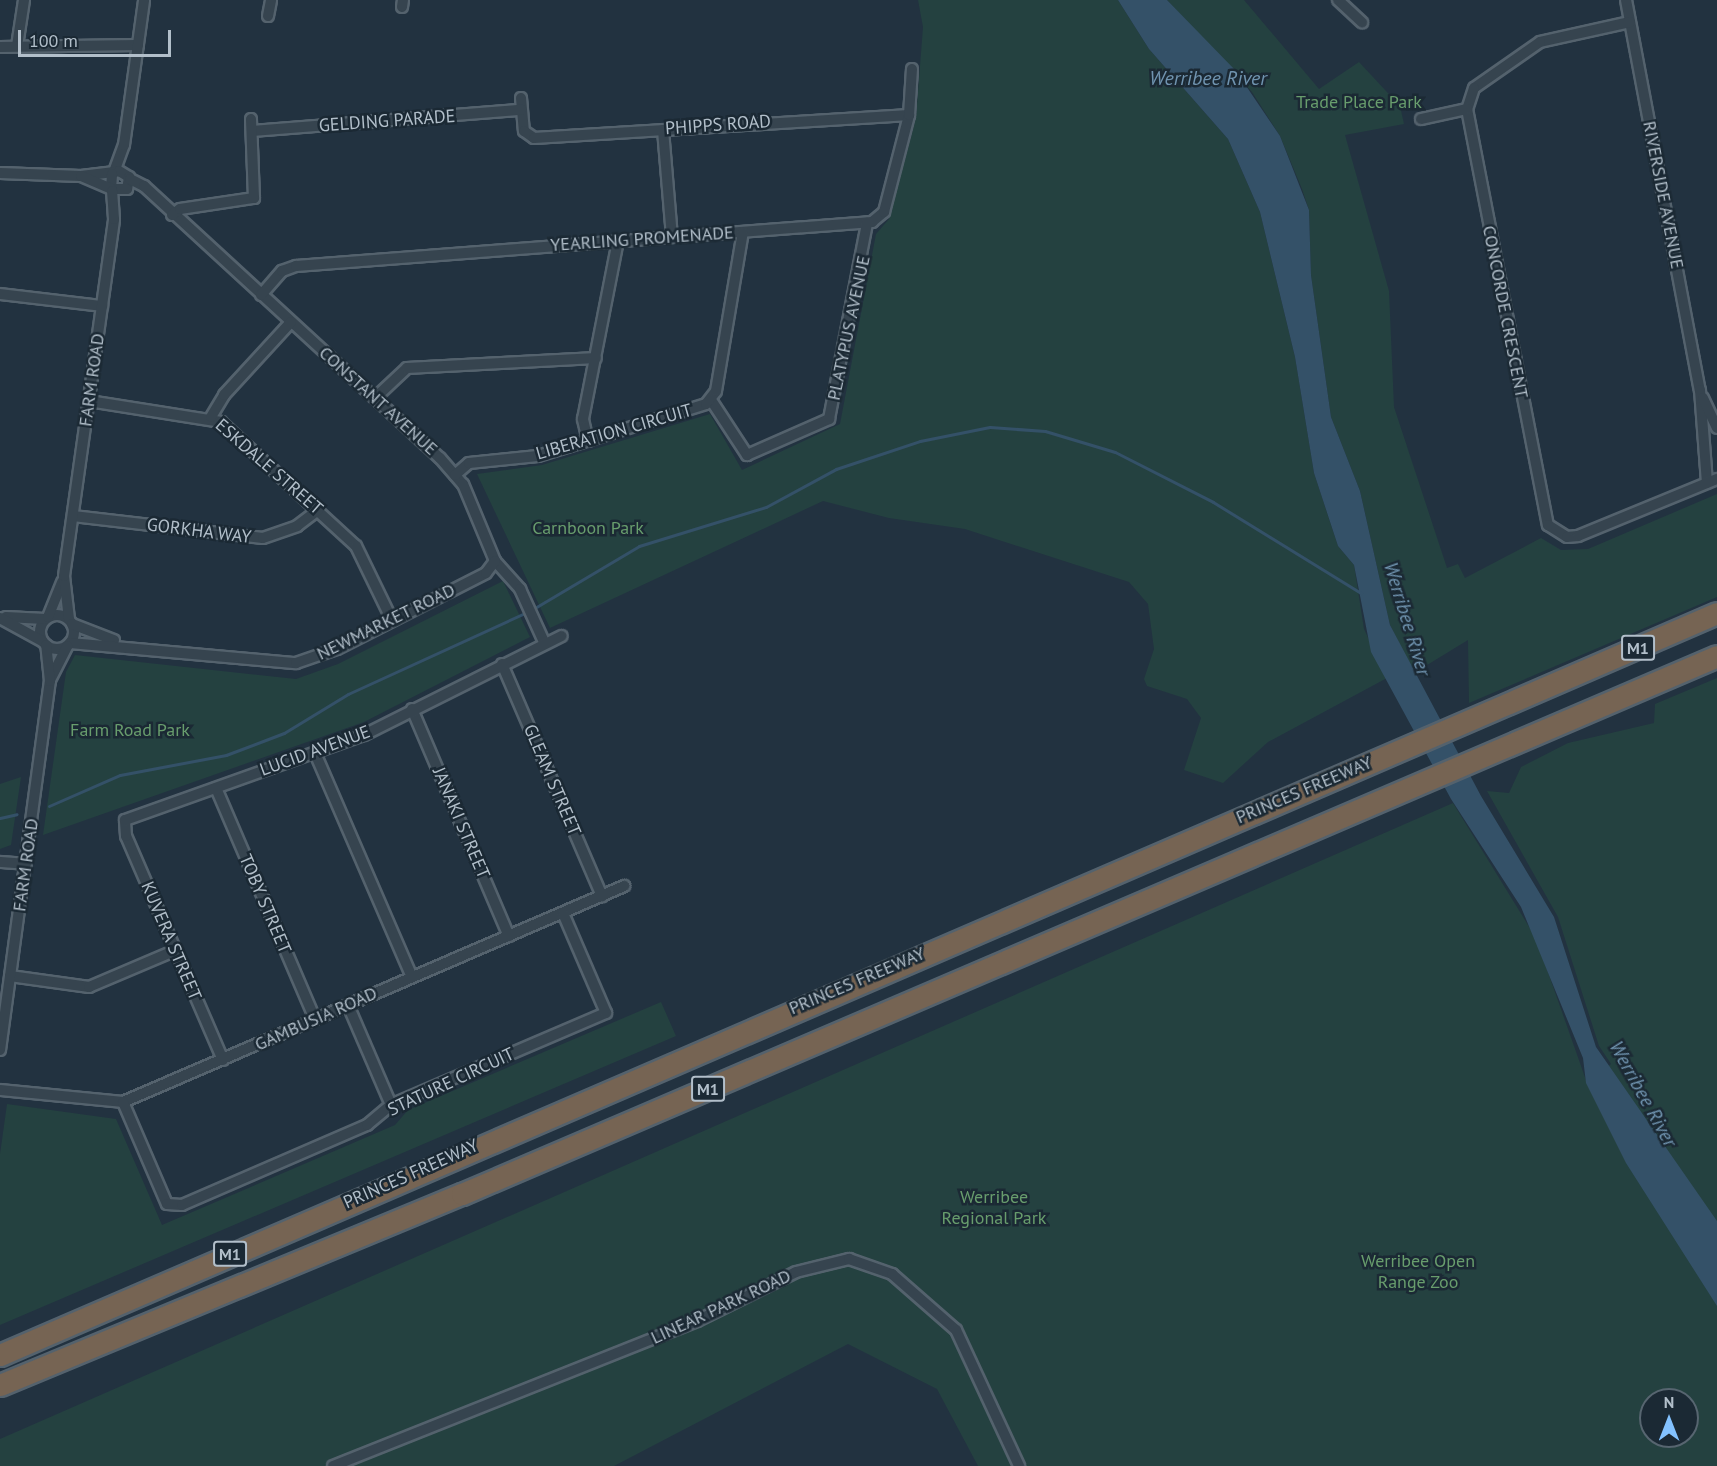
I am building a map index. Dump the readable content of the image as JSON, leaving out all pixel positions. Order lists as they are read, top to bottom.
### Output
{
  "streets": {
    "highway": ["M1", "PRINCES FREEWAY"],
    "street": [
      "GELDING PARADE",
      "PHIPPS ROAD",
      "RIVERSIDE AVENUE",
      "YEARLING PROMENADE",
      "CONCORDE CRESCENT",
      "PLATYPUS AVENUE",
      "FARM ROAD",
      "CONSTANT AVENUE",
      "LIBERATION CIRCUIT",
      "ESKDALE STREET",
      "GORKHA WAY",
      "NEWMARKET ROAD",
      "LUCID AVENUE",
      "GLEAM STREET",
      "JANAKI STREET",
      "TOBY STREET",
      "KUVERA STREET",
      "GAMBUSIA ROAD",
      "STATURE CIRCUIT",
      "LINEAR PARK ROAD"
    ]
  },
  "crossings": [
    ["GELDING PARADE", "PHIPPS ROAD"],
    ["RIVERSIDE AVENUE", "CONCORDE CRESCENT"],
    ["YEARLING PROMENADE", "PLATYPUS AVENUE"],
    ["YEARLING PROMENADE", "CONSTANT AVENUE"],
    ["YEARLING PROMENADE", "LIBERATION CIRCUIT"],
    ["PLATYPUS AVENUE", "LIBERATION CIRCUIT"],
    ["FARM ROAD", "CONSTANT AVENUE"],
    ["FARM ROAD", "ESKDALE STREET"],
    ["FARM ROAD", "GORKHA WAY"],
    ["FARM ROAD", "NEWMARKET ROAD"],
    ["CONSTANT AVENUE", "LIBERATION CIRCUIT"],
    ["CONSTANT AVENUE", "NEWMARKET ROAD"],
    ["CONSTANT AVENUE", "LUCID AVENUE"],
    ["ESKDALE STREET", "GORKHA WAY"],
    ["ESKDALE STREET", "NEWMARKET ROAD"],
    ["LUCID AVENUE", "GLEAM STREET"],
    ["LUCID AVENUE", "JANAKI STREET"],
    ["LUCID AVENUE", "TOBY STREET"],
    ["LUCID AVENUE", "KUVERA STREET"],
    ["GLEAM STREET", "GAMBUSIA ROAD"],
    ["JANAKI STREET", "GAMBUSIA ROAD"],
    ["TOBY STREET", "GAMBUSIA ROAD"],
    ["KUVERA STREET", "GAMBUSIA ROAD"],
    ["GAMBUSIA ROAD", "STATURE CIRCUIT"]
  ],
  "water": ["Werribee River"],
  "parks": [
    "Trade Place Park",
    "Carnboon Park",
    "Farm Road Park",
    "Werribee Regional Park",
    "Werribee Open Range Zoo"
  ],
  "scale_bar": "100 m",
  "north": "top"
}
